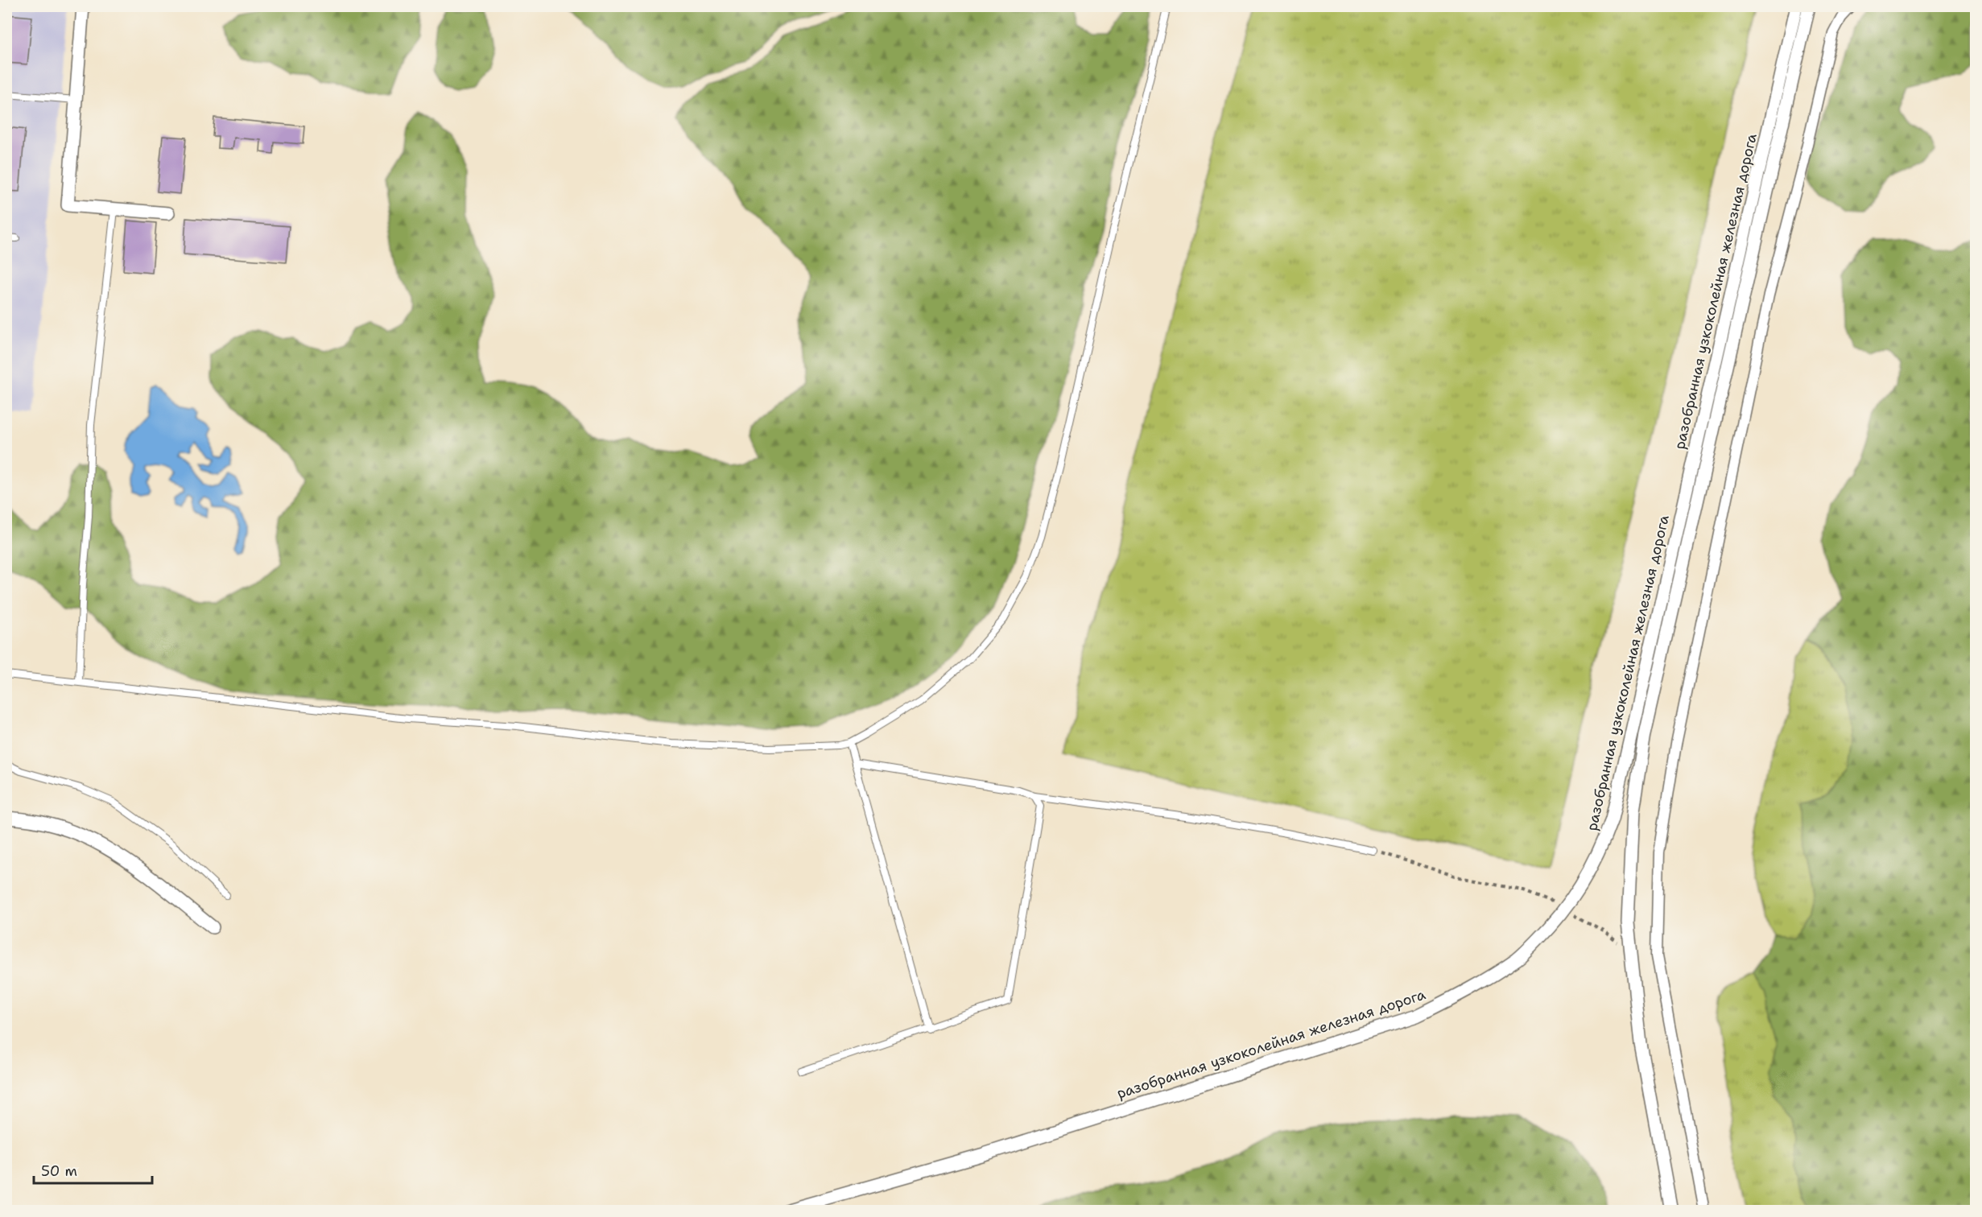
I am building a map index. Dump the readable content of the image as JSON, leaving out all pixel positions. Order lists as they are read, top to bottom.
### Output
{
  "streets": {
    "street": ["разобранная узкоколейная железная дорога"]
  },
  "scale_bar": "50 m"
}
